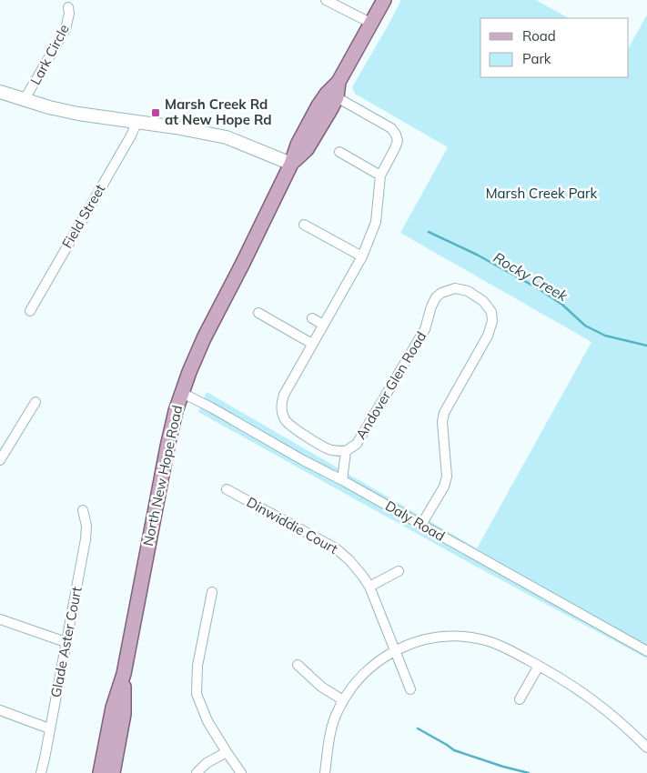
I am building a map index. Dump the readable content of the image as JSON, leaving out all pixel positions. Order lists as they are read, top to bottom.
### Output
{
  "streets": {
    "main road": ["North New Hope Road"],
    "street": [
      "Lark Circle",
      "Field Street",
      "Andover Glen Road",
      "Daly Road",
      "Dinwiddie Court",
      "Glade Aster Court"
    ]
  },
  "crossings": [
    ["Andover Glen Road", "North New Hope Road"],
    ["Andover Glen Road", "Daly Road"],
    ["North New Hope Road", "Daly Road"]
  ],
  "water": ["Rocky Creek"],
  "parks": ["Marsh Creek Park"],
  "places": {
    "transit": ["Marsh Creek Rd at New Hope Rd"]
  },
  "legend": ["Road", "Park"]
}
